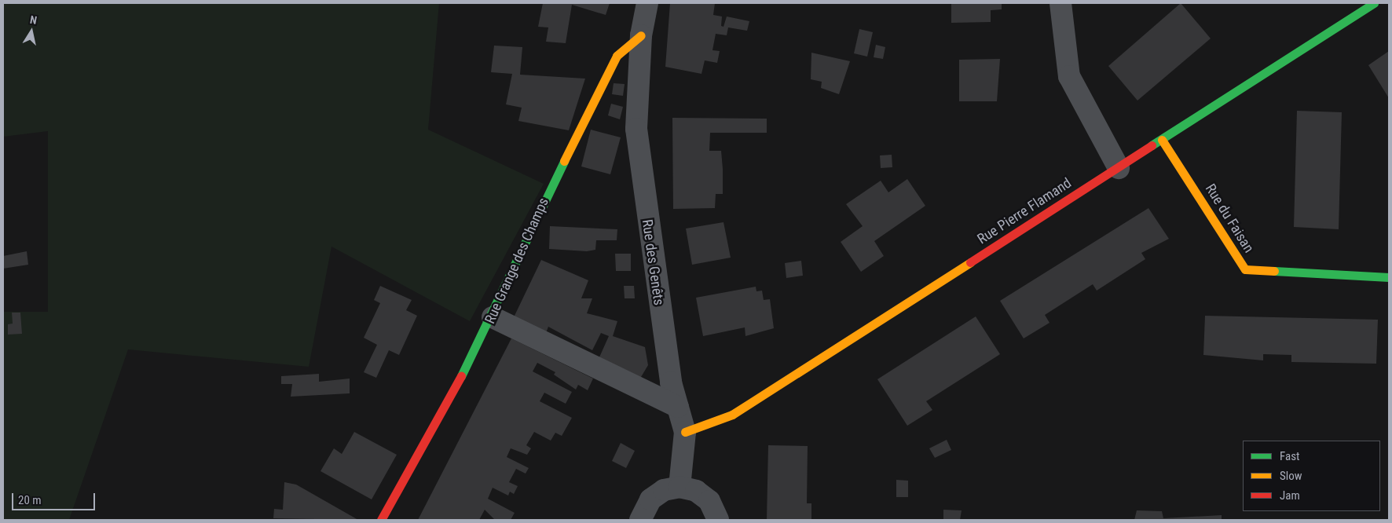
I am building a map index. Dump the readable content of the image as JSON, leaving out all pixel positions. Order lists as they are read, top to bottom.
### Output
{
  "streets": {
    "street": [
      "Rue Pierre Flamand",
      "Rue du Faisan",
      "Rue Grange des Champs",
      "Rue des Genêts"
    ]
  },
  "crossings": [
    ["Rue Pierre Flamand", "Rue du Faisan"],
    ["Rue Pierre Flamand", "Rue des Genêts"],
    ["Rue Grange des Champs", "Rue des Genêts"]
  ],
  "legend": ["Fast", "Slow", "Jam"],
  "scale_bar": "20 m",
  "north": "top"
}
